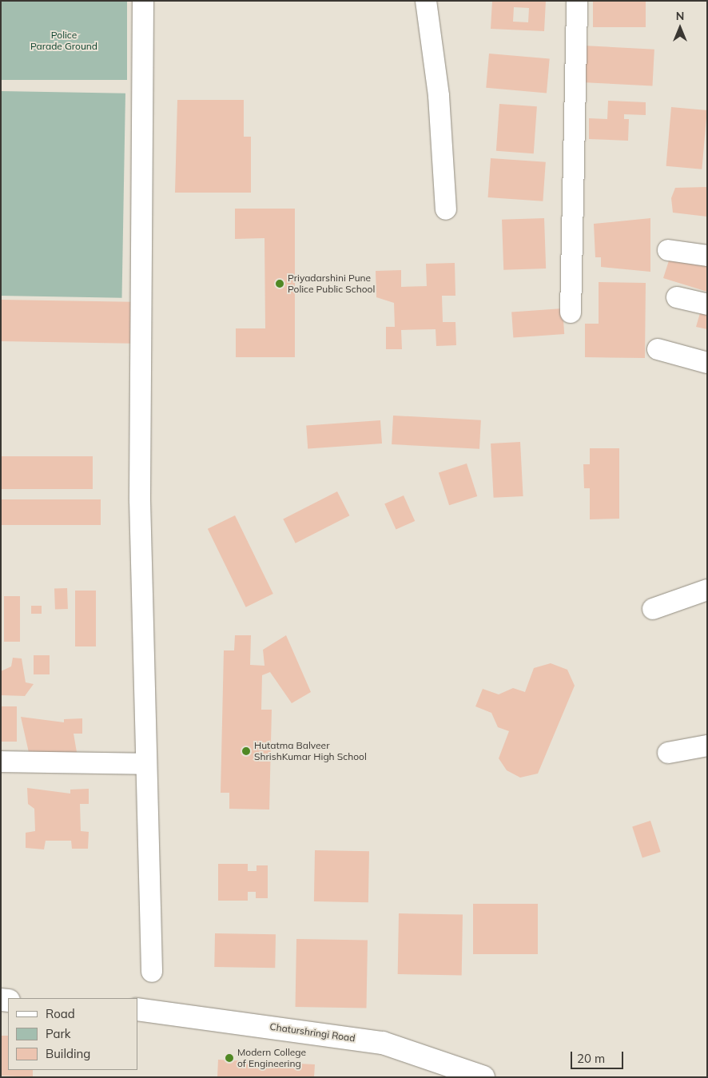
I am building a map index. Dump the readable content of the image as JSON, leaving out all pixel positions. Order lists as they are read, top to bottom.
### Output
{
  "streets": {
    "street": ["Chaturshringi Road"]
  },
  "parks": ["Police Parade Ground"],
  "places": ["Priyadarshini Pune Police Public School", "Hutatma Balveer ShrishKumar High School", "Modern College of Engineering"],
  "legend": ["Road", "Park", "Building"],
  "scale_bar": "20 m",
  "north": "top"
}
